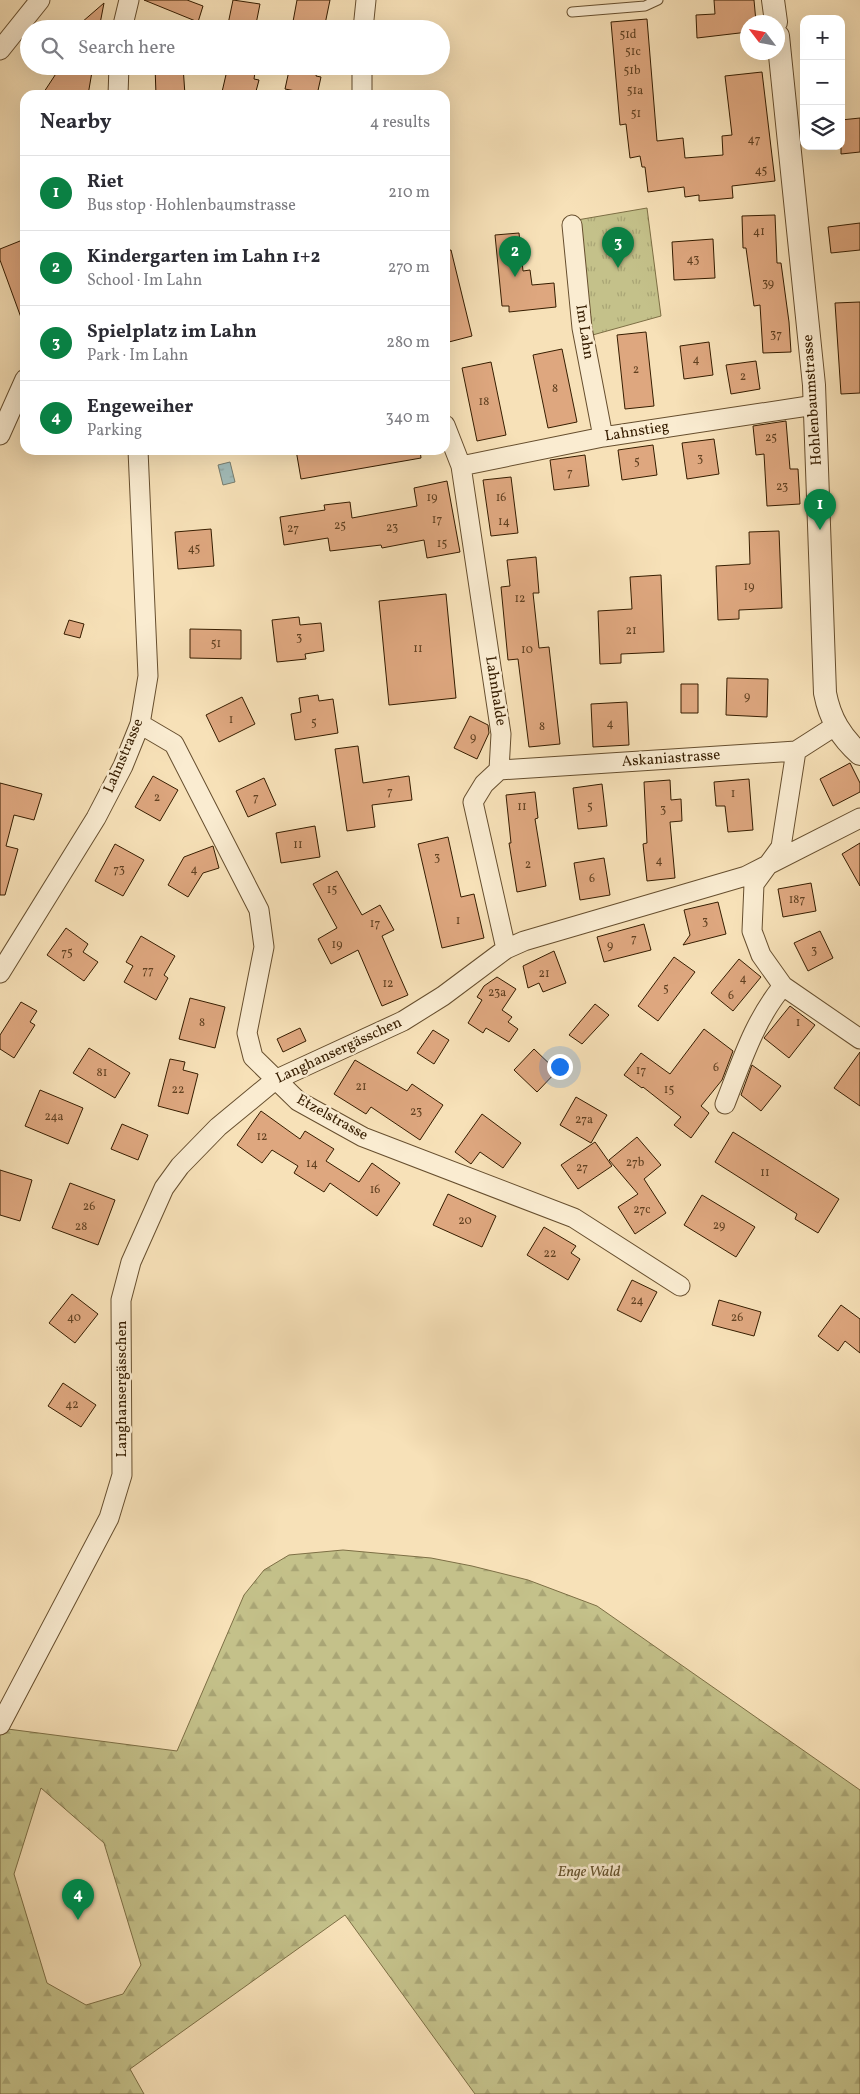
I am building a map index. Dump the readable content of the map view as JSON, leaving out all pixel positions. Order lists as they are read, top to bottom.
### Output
{
  "streets": {
    "street": [
      "Im Lahn",
      "Hohlenbaumstrasse",
      "Lahnstieg",
      "Lahnhalde",
      "Lahnstrasse",
      "Askaniastrasse",
      "Langhansergässchen",
      "Etzelstrasse"
    ]
  },
  "crossings": [
    ["Im Lahn", "Lahnstieg"],
    ["Hohlenbaumstrasse", "Lahnstieg"],
    ["Hohlenbaumstrasse", "Askaniastrasse"],
    ["Lahnstieg", "Lahnhalde"],
    ["Lahnhalde", "Askaniastrasse"],
    ["Lahnstrasse", "Etzelstrasse"],
    ["Langhansergässchen", "Etzelstrasse"]
  ],
  "parks": ["Enge Wald"],
  "house_numbers": [
    "51d",
    "51c",
    "51b",
    "51a",
    "51",
    "47",
    "45",
    "41",
    "43",
    "39",
    "37",
    "4",
    "2",
    "2",
    "8",
    "18",
    "25",
    "3",
    "5",
    "7",
    "23",
    "19",
    "16",
    "17",
    "14",
    "25",
    "23",
    "27",
    "15",
    "45",
    "19",
    "12",
    "21",
    "3",
    "51",
    "11",
    "10",
    "9",
    "1",
    "5",
    "4",
    "8",
    "9",
    "7",
    "1",
    "2",
    "7",
    "11",
    "5",
    "3",
    "11",
    "3",
    "4",
    "2",
    "73",
    "4",
    "6",
    "15",
    "187",
    "1",
    "3",
    "17",
    "7",
    "19",
    "9",
    "3",
    "75",
    "77",
    "21",
    "4",
    "12",
    "5",
    "23a",
    "6",
    "8",
    "1",
    "6",
    "17",
    "81",
    "21",
    "22",
    "15",
    "23",
    "24a",
    "27a",
    "12",
    "27b",
    "14",
    "27",
    "11",
    "16",
    "26",
    "27c",
    "20",
    "29",
    "28",
    "22",
    "24",
    "40",
    "26",
    "42"
  ],
  "north": "top left",
  "page": {
    "map_buttons": ["+", "−"],
    "search": "Search here",
    "heading": ["Nearby", "4 results"],
    "list": [
      {
        "mark": "1",
        "name": "Riet",
        "note": "Bus stop · Hohlenbaumstrasse",
        "value": "210 m"
      },
      {
        "mark": "2",
        "name": "Kindergarten im Lahn 1+2",
        "note": "School · Im Lahn",
        "value": "270 m"
      },
      {
        "mark": "3",
        "name": "Spielplatz im Lahn",
        "note": "Park · Im Lahn",
        "value": "280 m"
      },
      {
        "mark": "4",
        "name": "Engeweiher",
        "note": "Parking",
        "value": "340 m"
      }
    ],
    "pins": [
      "3",
      "2",
      "1",
      "4"
    ]
  }
}
